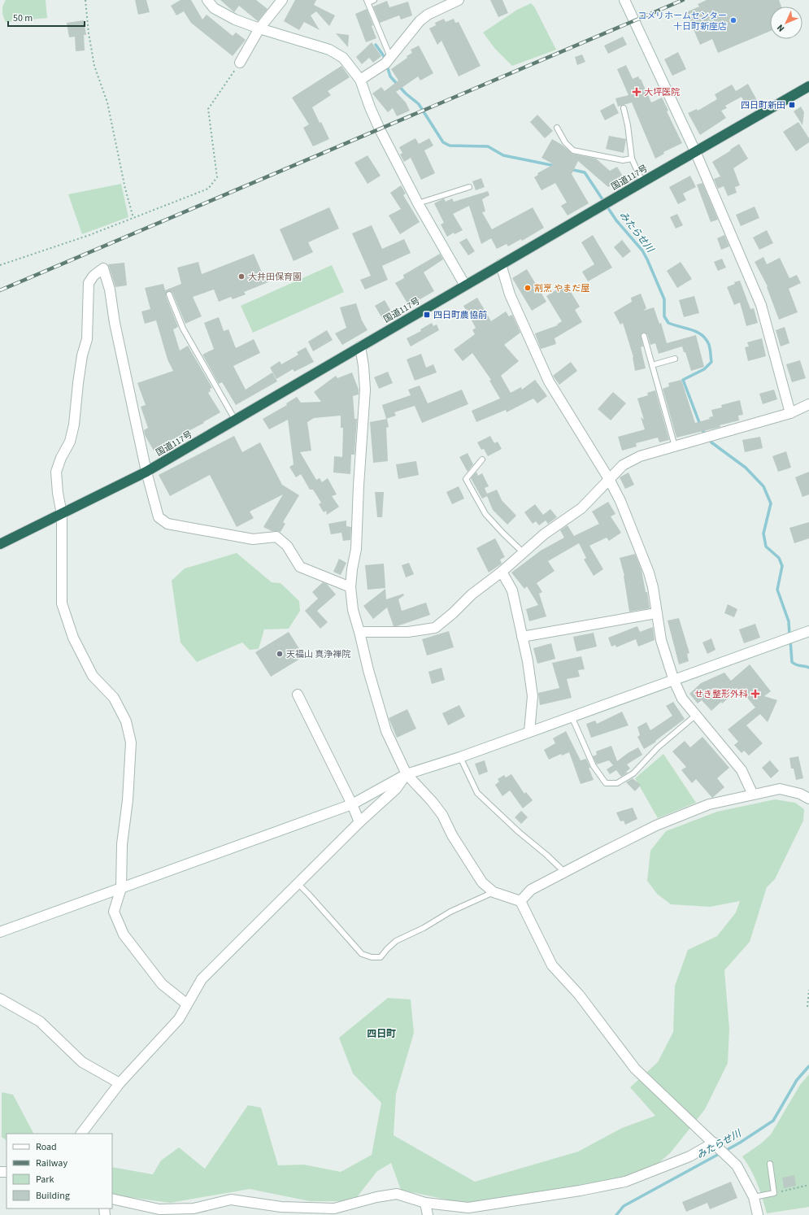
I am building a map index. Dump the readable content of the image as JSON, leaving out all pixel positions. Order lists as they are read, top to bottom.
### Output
{
  "streets": {
    "highway": ["国道117号"]
  },
  "districts": ["四日町"],
  "water": ["みたらせ川"],
  "places": {
    "other": [
      "コメリホームセンター 十日町新座店",
      "大井田保育園",
      "割烹 やまだ屋",
      "天福山 真浄禅院"
    ],
    "health": ["大坪医院", "せき整形外科"],
    "transit": ["四日町新田", "四日町農協前"]
  },
  "legend": [
    "Road",
    "Railway",
    "Park",
    "Building"
  ],
  "scale_bar": "50 m",
  "north": "bottom left"
}
